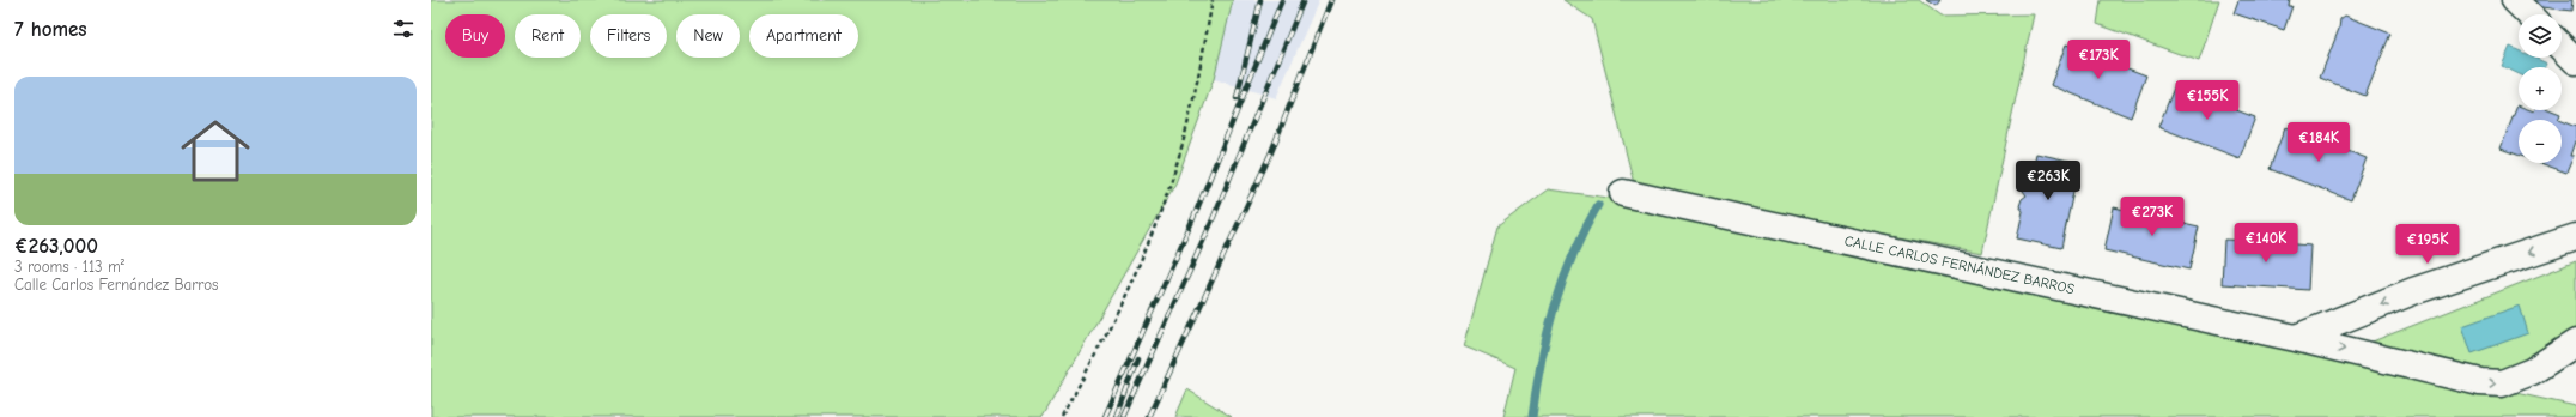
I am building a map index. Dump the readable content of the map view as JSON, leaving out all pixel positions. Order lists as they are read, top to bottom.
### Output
{
  "streets": {
    "street": ["CALLE CARLOS FERNÁNDEZ BARROS"]
  },
  "page": {
    "heading": "7 homes",
    "map_buttons": ["+", "−"],
    "chip": [
      "Buy",
      "Rent",
      "Filters",
      "New",
      "Apartment"
    ],
    "price": [
      "€173K",
      "€155K",
      "€184K",
      "€263K",
      "€273K",
      "€140K",
      "€195K"
    ],
    "list": [
      {
        "name": "€263,000",
        "note": "3 rooms · 113 m² · Calle Carlos Fernández Barros"
      }
    ]
  }
}
